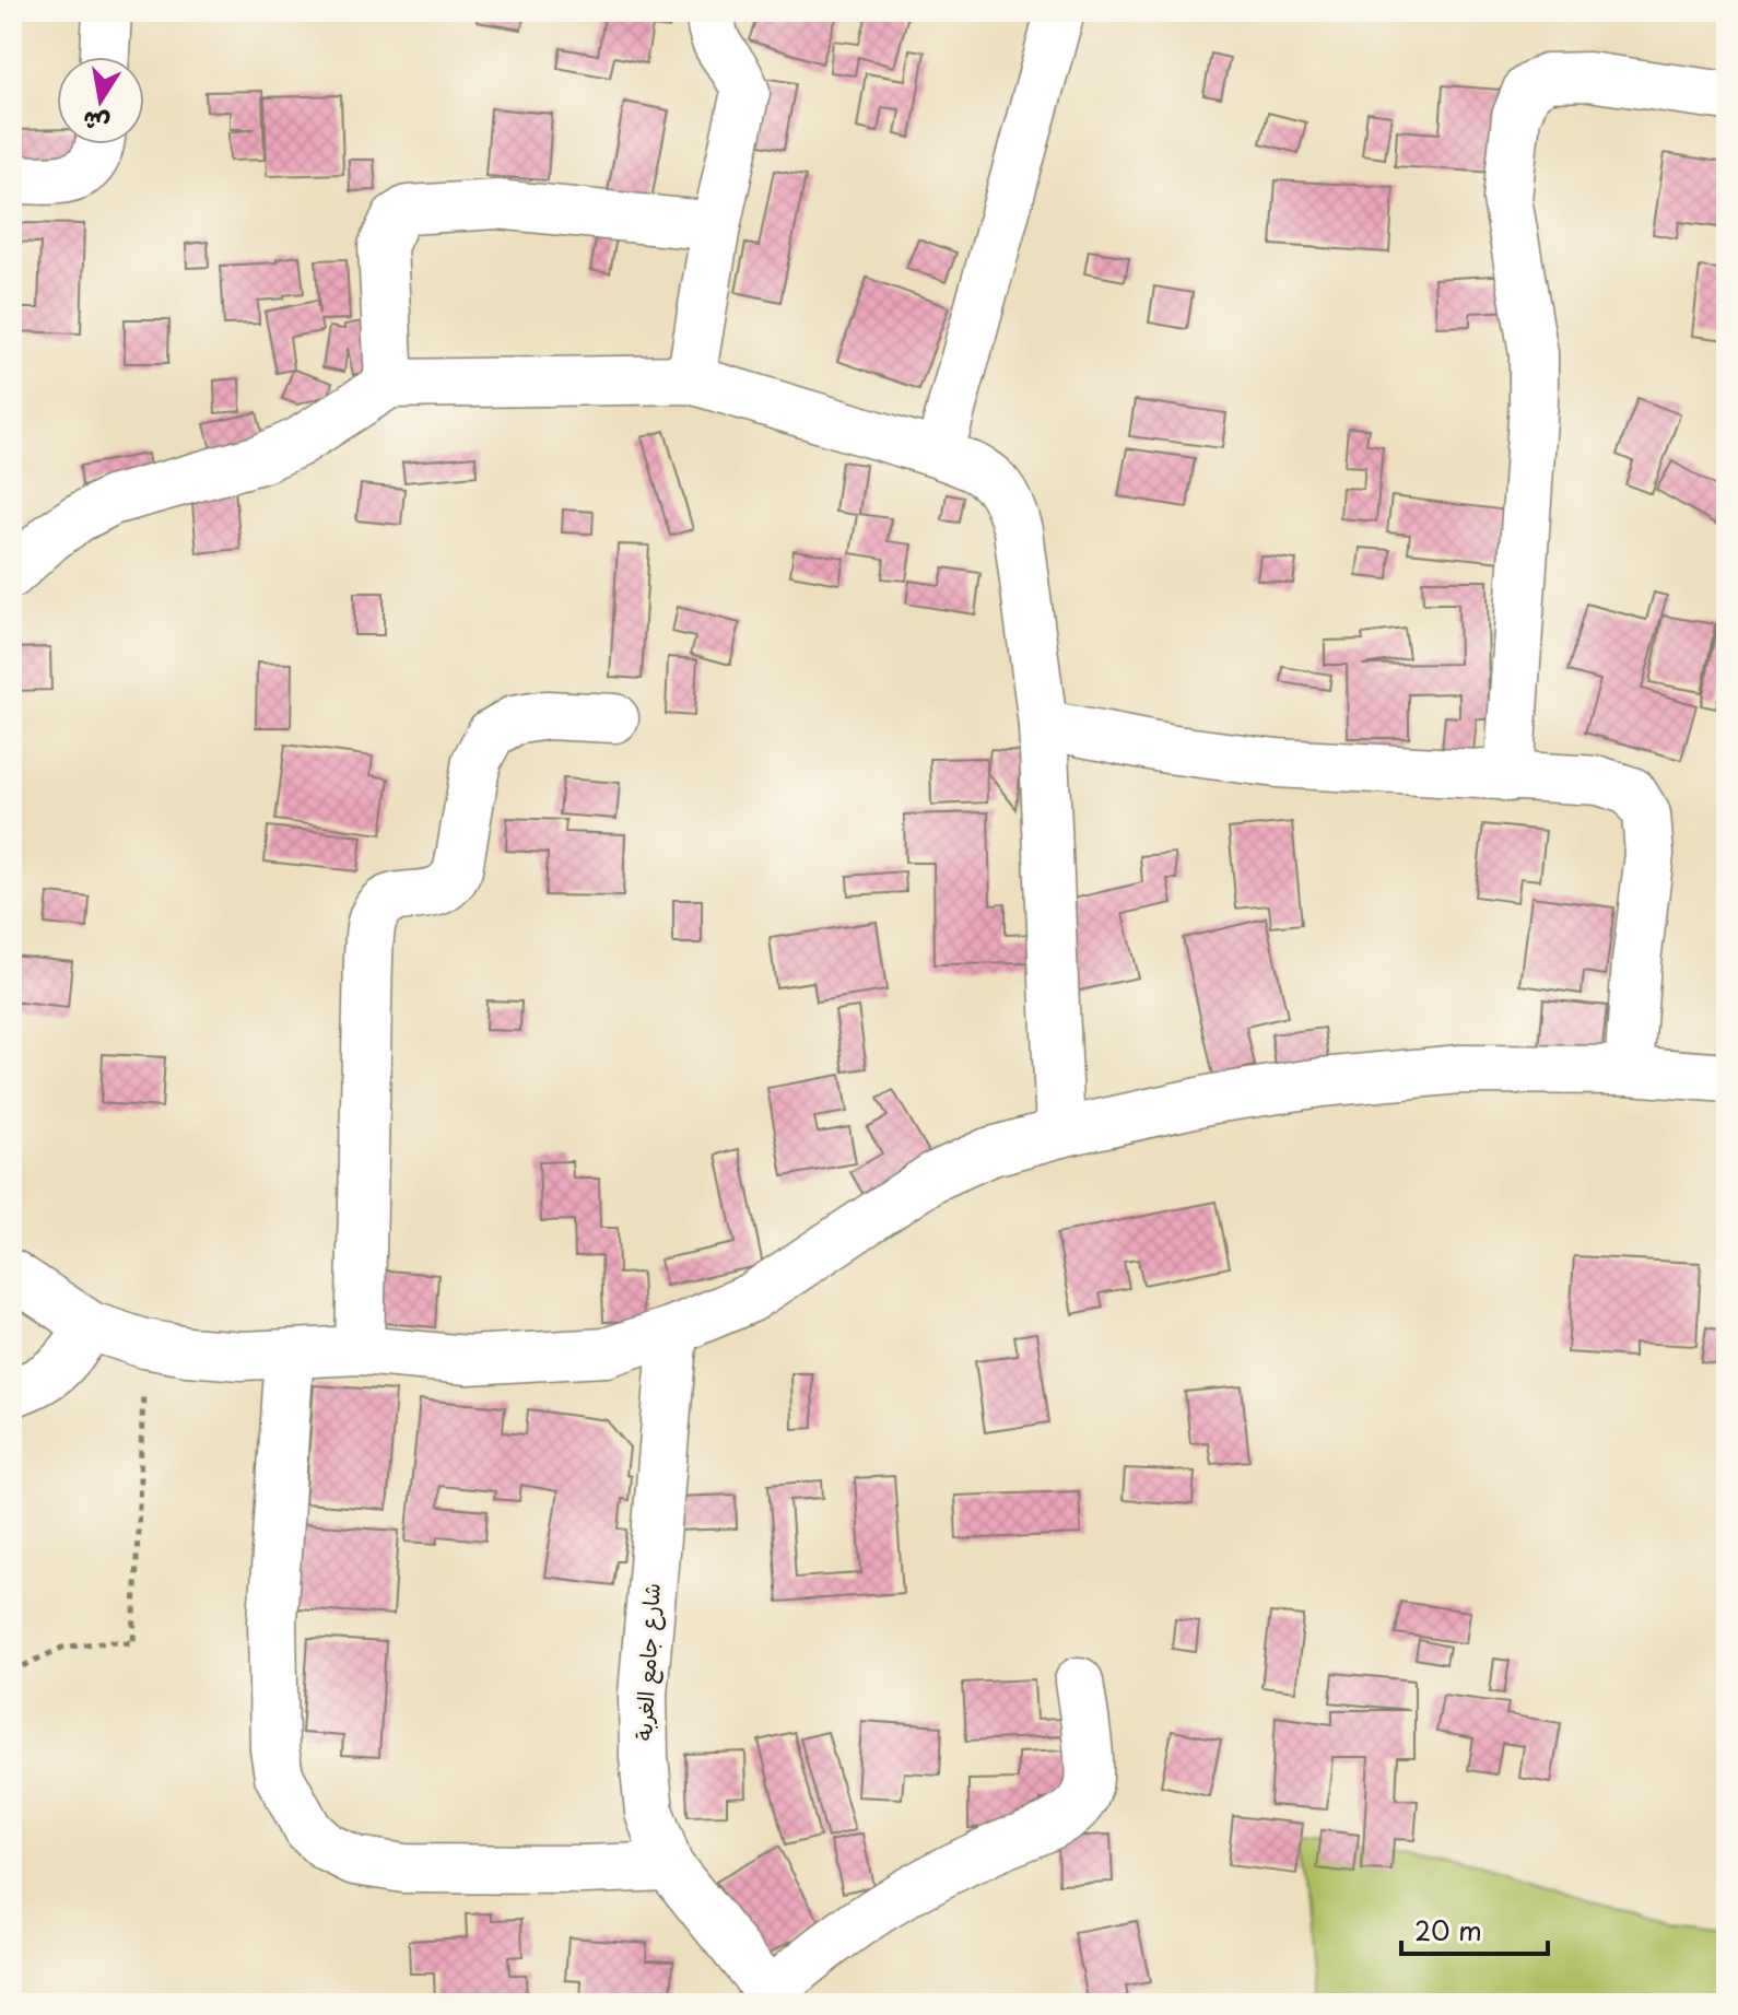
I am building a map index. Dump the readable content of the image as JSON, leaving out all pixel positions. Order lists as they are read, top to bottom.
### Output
{
  "streets": {
    "street": ["شارع جامع الغربة"]
  },
  "scale_bar": "20 m",
  "north": "bottom"
}
